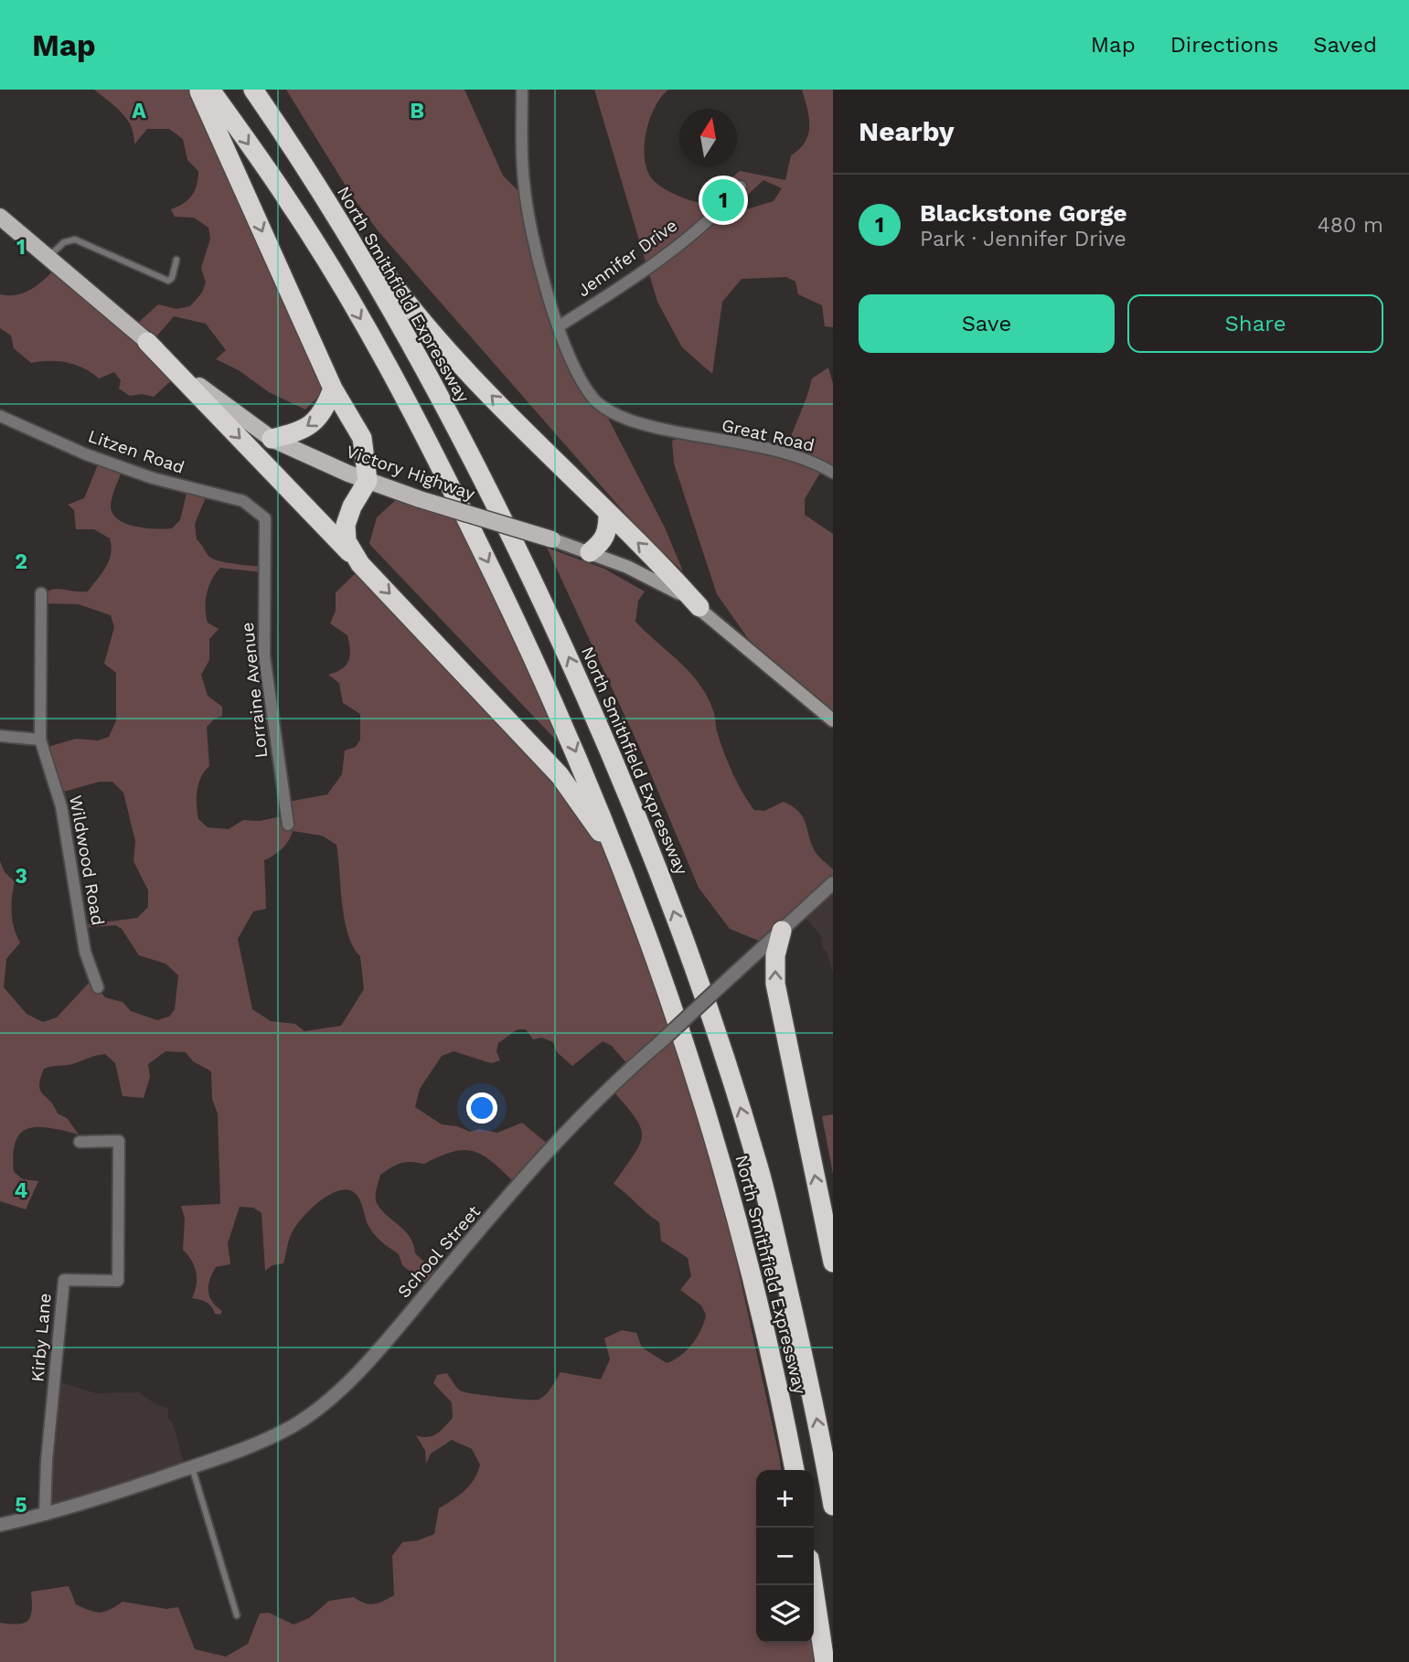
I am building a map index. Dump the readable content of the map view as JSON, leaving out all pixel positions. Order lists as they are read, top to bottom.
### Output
{
  "streets": {
    "highway": ["North Smithfield Expressway"],
    "main road": ["Victory Highway"],
    "street": [
      "Jennifer Drive",
      "Great Road",
      "Litzen Road",
      "Lorraine Avenue",
      "Wildwood Road",
      "School Street",
      "Kirby Lane"
    ]
  },
  "crossings": [
    ["Jennifer Drive", "Great Road"],
    ["Litzen Road", "Lorraine Avenue"],
    ["School Street", "Kirby Lane"]
  ],
  "north": "top",
  "page": {
    "header": "Map",
    "nav": ["Map", "Directions", "Saved"],
    "heading": "Nearby",
    "list": [
      {
        "mark": "1",
        "name": "Blackstone Gorge",
        "note": "Park · Jennifer Drive",
        "value": "480 m"
      }
    ],
    "pins": "1",
    "buttons": ["Save", "Share"],
    "map_buttons": ["+", "−"]
  },
  "grid": {
    "columns": ["A", "B"],
    "rows": [
      "1",
      "2",
      "3",
      "4",
      "5"
    ]
  }
}
